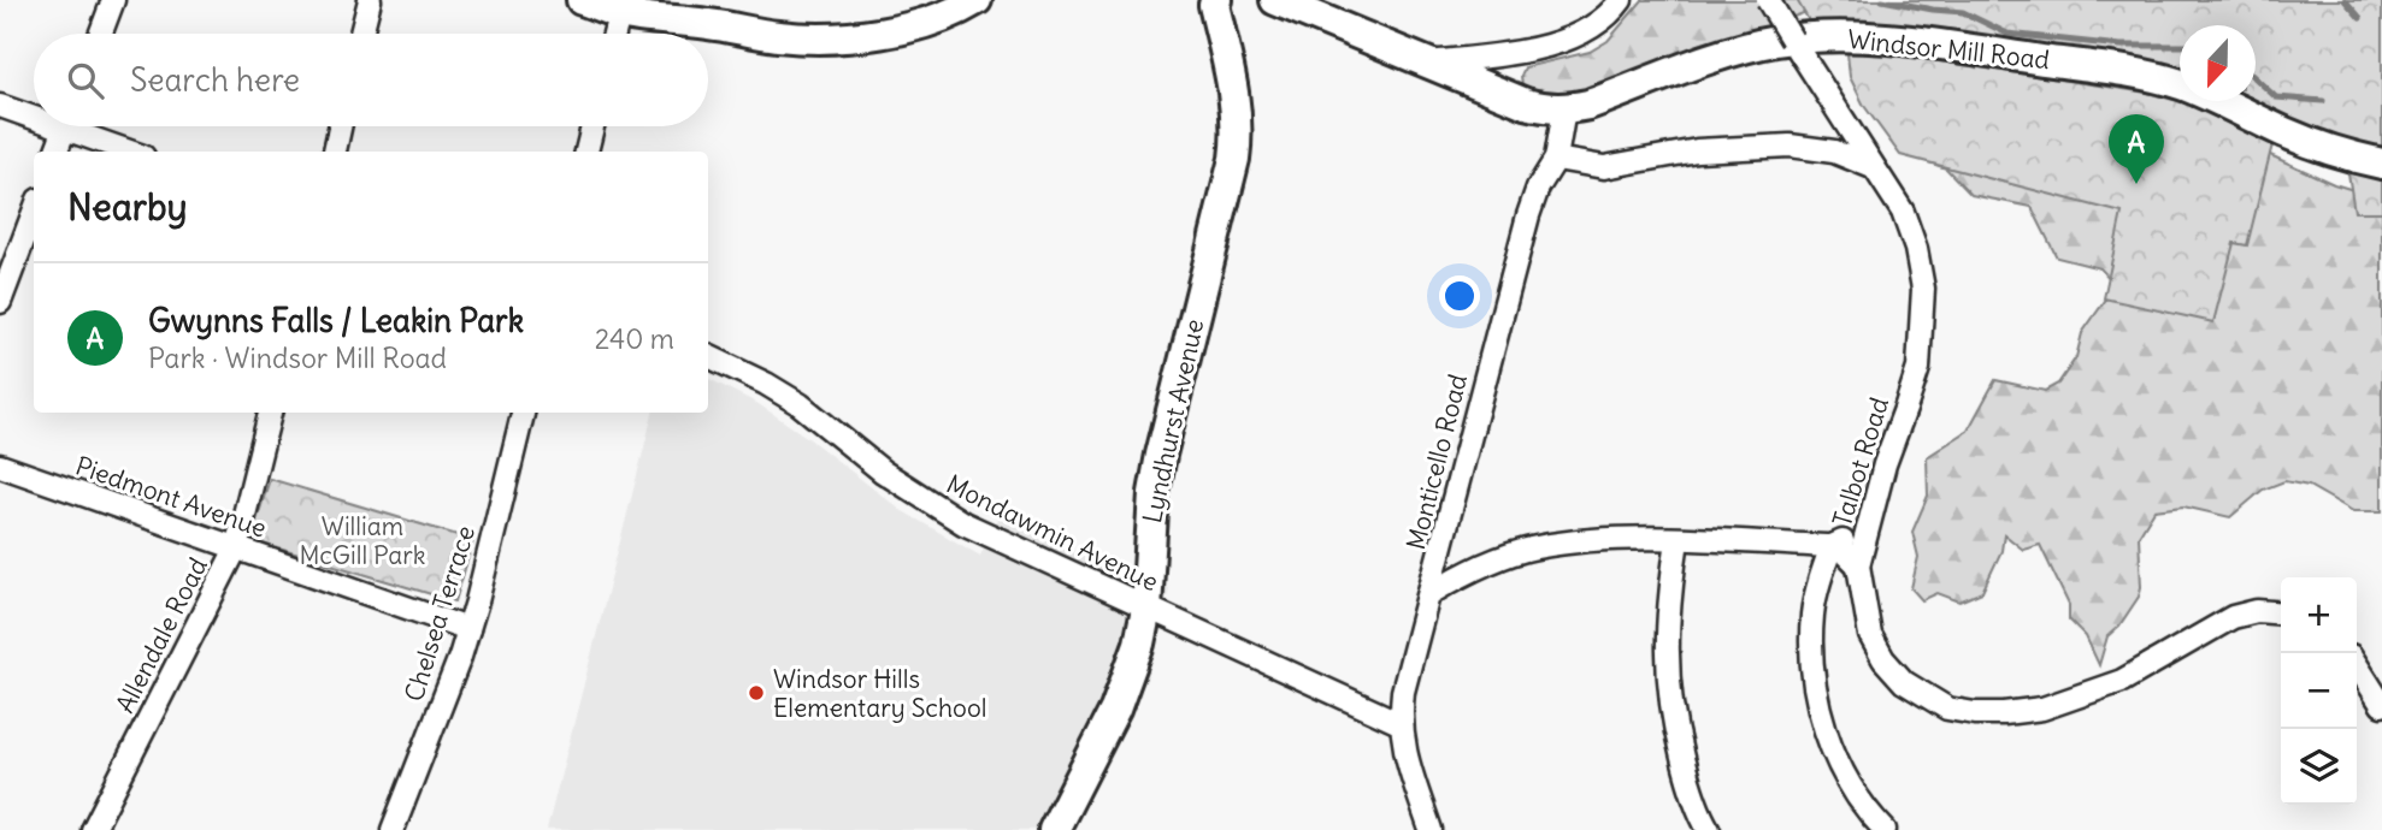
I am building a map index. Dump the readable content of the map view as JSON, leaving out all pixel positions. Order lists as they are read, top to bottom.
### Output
{
  "streets": {
    "main road": ["Windsor Mill Road", "Lyndhurst Avenue"],
    "street": [
      "Monticello Road",
      "Talbot Road",
      "Piedmont Avenue",
      "Mondawmin Avenue",
      "Chelsea Terrace",
      "Allendale Road"
    ]
  },
  "crossings": [
    ["Windsor Mill Road", "Monticello Road"],
    ["Lyndhurst Avenue", "Mondawmin Avenue"],
    ["Monticello Road", "Mondawmin Avenue"],
    ["Piedmont Avenue", "Chelsea Terrace"],
    ["Piedmont Avenue", "Allendale Road"]
  ],
  "parks": ["William McGill Park"],
  "places": ["Windsor Hills Elementary School"],
  "north": "bottom",
  "page": {
    "search": "Search here",
    "pins": "A",
    "heading": "Nearby",
    "list": [
      {
        "mark": "A",
        "name": "Gwynns Falls / Leakin Park",
        "note": "Park · Windsor Mill Road",
        "value": "240 m"
      }
    ],
    "map_buttons": ["+", "−"]
  }
}
